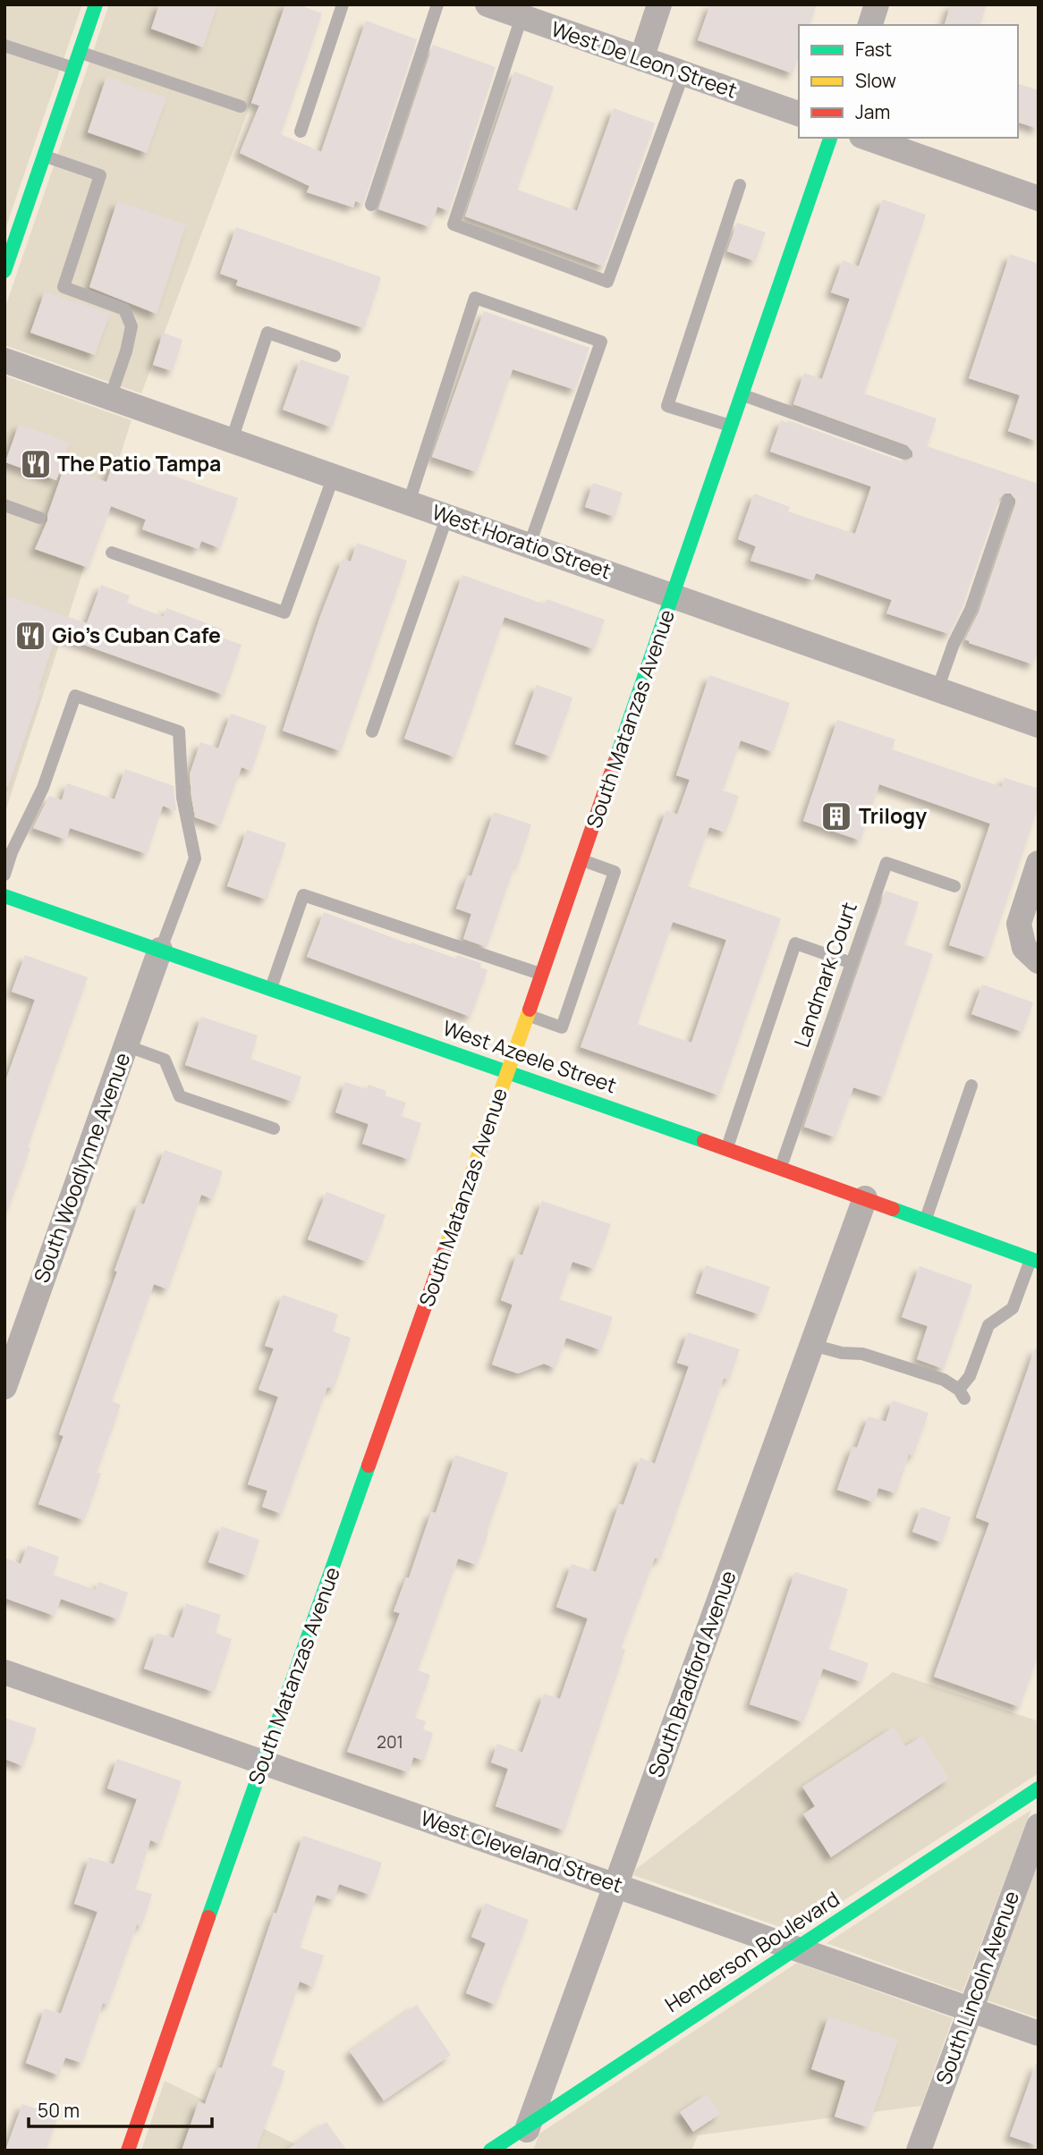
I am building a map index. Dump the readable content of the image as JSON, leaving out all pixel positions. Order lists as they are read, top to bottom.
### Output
{
  "streets": {
    "street": [
      "West De Leon Street",
      "West Horatio Street",
      "South Matanzas Avenue",
      "West Azeele Street",
      "South Woodlynne Avenue",
      "South Bradford Avenue",
      "West Cleveland Street",
      "Henderson Boulevard",
      "South Lincoln Avenue"
    ],
    "lane": ["Landmark Court"]
  },
  "crossings": [
    ["West Horatio Street", "South Matanzas Avenue"],
    ["South Matanzas Avenue", "West Azeele Street"],
    ["South Matanzas Avenue", "West Cleveland Street"],
    ["Landmark Court", "West Azeele Street"],
    ["West Azeele Street", "South Woodlynne Avenue"],
    ["West Azeele Street", "South Bradford Avenue"],
    ["South Bradford Avenue", "West Cleveland Street"],
    ["South Bradford Avenue", "Henderson Boulevard"],
    ["West Cleveland Street", "Henderson Boulevard"],
    ["West Cleveland Street", "South Lincoln Avenue"]
  ],
  "places": {
    "restaurant": ["The Patio Tampa", "Gio's Cuban Cafe"],
    "building": ["Trilogy"]
  },
  "house_numbers": ["201"],
  "legend": ["Fast", "Slow", "Jam"],
  "scale_bar": "50 m"
}
